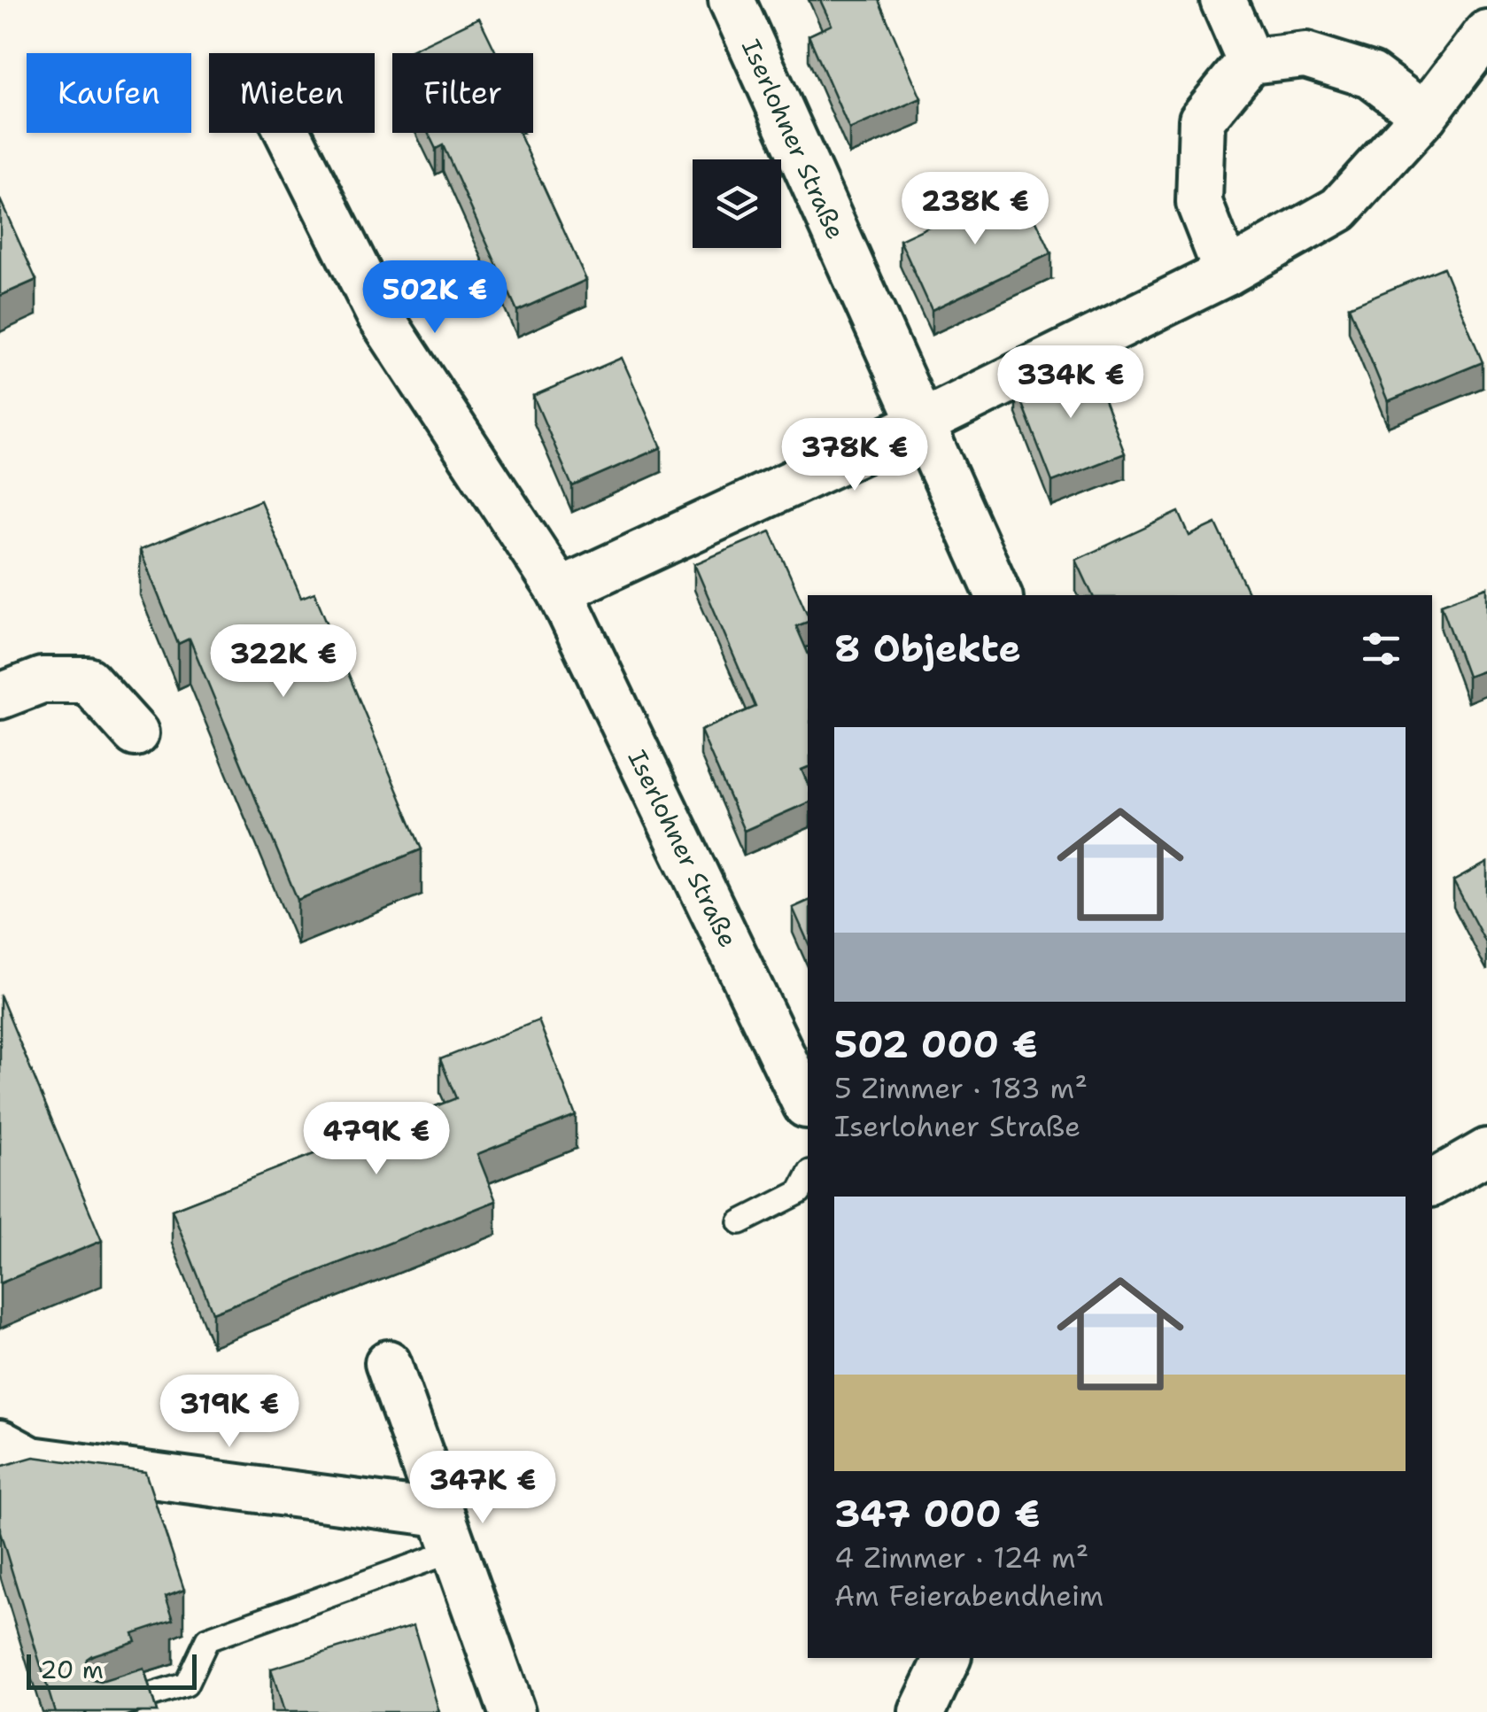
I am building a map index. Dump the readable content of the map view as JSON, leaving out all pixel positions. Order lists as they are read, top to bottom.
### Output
{
  "streets": {
    "street": ["Iserlohner Straße"]
  },
  "scale_bar": "20 m",
  "page": {
    "chip": ["Kaufen", "Mieten", "Filter"],
    "price": [
      "238K €",
      "502K €",
      "334K €",
      "378K €",
      "322K €",
      "479K €",
      "319K €",
      "347K €"
    ],
    "heading": "8 Objekte",
    "list": [
      {
        "name": "502 000 €",
        "note": "5 Zimmer · 183 m² · Iserlohner Straße"
      },
      {
        "name": "347 000 €",
        "note": "4 Zimmer · 124 m² · Am Feierabendheim"
      }
    ],
    "scale": "20 m"
  }
}
